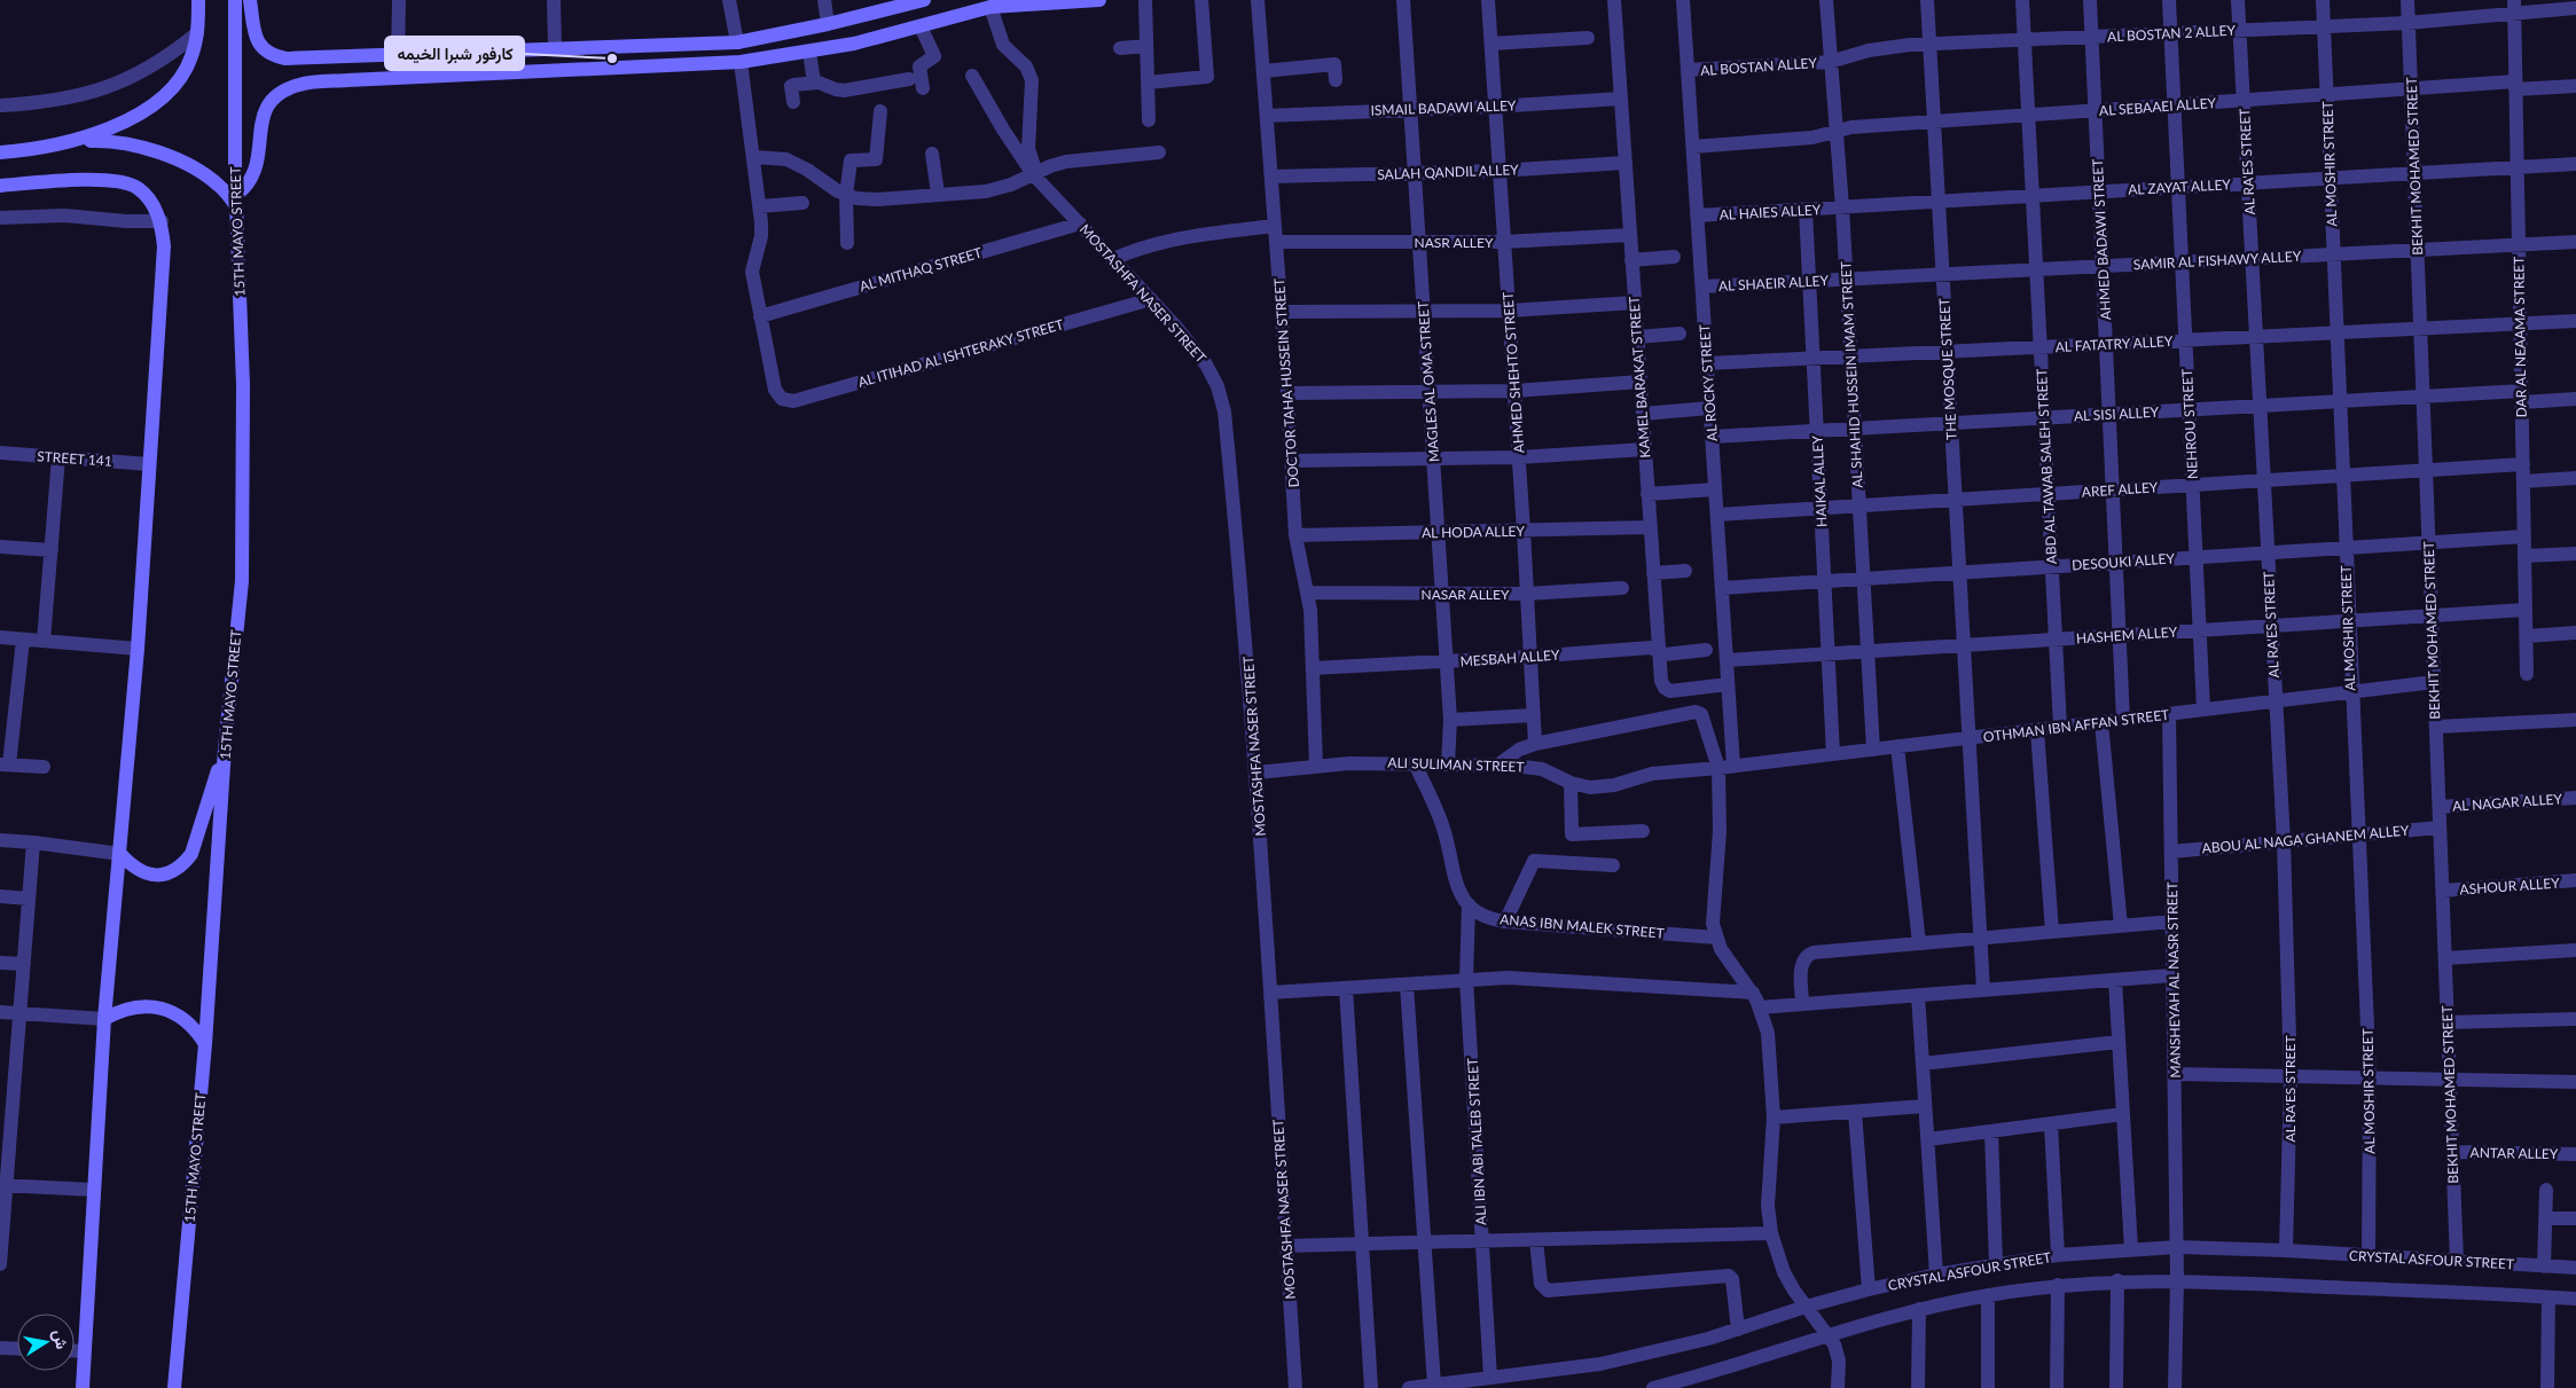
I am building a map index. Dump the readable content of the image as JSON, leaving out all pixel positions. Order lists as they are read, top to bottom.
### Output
{
  "streets": {
    "main road": ["15TH MAYO STREET"],
    "street": [
      "AL BOSTAN 2 ALLEY",
      "AL BOSTAN ALLEY",
      "AL SEBAAEI ALLEY",
      "ISMAIL BADAWI ALLEY",
      "AL RA'ES STREET",
      "AL MOSHIR STREET",
      "BEKHIT MOHAMED STREET",
      "SALAH QANDIL ALLEY",
      "AL ZAYAT ALLEY",
      "AL HAIES ALLEY",
      "AHMED BADAWI STREET",
      "NASR ALLEY",
      "SAMIR AL FISHAWY ALLEY",
      "AL MITHAQ STREET",
      "AL SHAEIR ALLEY",
      "MOSTASHFA NASER STREET",
      "DAR AL NEAAMA STREET",
      "AL FATATRY ALLEY",
      "AL ITIHAD AL ISHTERAKY STREET",
      "THE MOSQUE STREET",
      "AHMED SHEHTO STREET",
      "AL SHAHID HUSSEIN IMAM STREET",
      "KAMEL BARAKAT STREET",
      "MAGLES AL OMA STREET",
      "DOCTOR TAHA HUSSEIN STREET",
      "AL ROCKY STREET",
      "AL SISI ALLEY",
      "NEHROU STREET",
      "STREET 141",
      "ABD AL TAWAB SALEH STREET",
      "HAIKAL ALLEY",
      "AREF ALLEY",
      "AL HODA ALLEY",
      "DESOUKI ALLEY",
      "NASAR ALLEY",
      "HASHEM ALLEY",
      "MESBAH ALLEY",
      "OTHMAN IBN AFFAN STREET",
      "ALI SULIMAN STREET",
      "AL NAGAR ALLEY",
      "ABOU AL NAGA GHANEM ALLEY",
      "ASHOUR ALLEY",
      "ANAS IBN MALEK STREET",
      "MANSHEYAH AL NASR STREET",
      "ALI IBN ABI TALEB STREET",
      "ANTAR ALLEY",
      "CRYSTAL ASFOUR STREET"
    ]
  },
  "crossings": [
    ["AL BOSTAN 2 ALLEY", "AL BOSTAN ALLEY"],
    ["AL BOSTAN 2 ALLEY", "AL RA'ES STREET"],
    ["AL BOSTAN 2 ALLEY", "AL MOSHIR STREET"],
    ["AL BOSTAN 2 ALLEY", "BEKHIT MOHAMED STREET"],
    ["AL BOSTAN 2 ALLEY", "AHMED BADAWI STREET"],
    ["AL BOSTAN 2 ALLEY", "DAR AL NEAAMA STREET"],
    ["AL BOSTAN 2 ALLEY", "THE MOSQUE STREET"],
    ["AL BOSTAN 2 ALLEY", "AL SHAHID HUSSEIN IMAM STREET"],
    ["AL BOSTAN 2 ALLEY", "NEHROU STREET"],
    ["AL BOSTAN 2 ALLEY", "ABD AL TAWAB SALEH STREET"],
    ["AL BOSTAN ALLEY", "AL SHAHID HUSSEIN IMAM STREET"],
    ["AL BOSTAN ALLEY", "AL ROCKY STREET"],
    ["AL SEBAAEI ALLEY", "AL RA'ES STREET"],
    ["AL SEBAAEI ALLEY", "AL MOSHIR STREET"],
    ["AL SEBAAEI ALLEY", "BEKHIT MOHAMED STREET"],
    ["AL SEBAAEI ALLEY", "AHMED BADAWI STREET"],
    ["AL SEBAAEI ALLEY", "DAR AL NEAAMA STREET"],
    ["AL SEBAAEI ALLEY", "THE MOSQUE STREET"],
    ["AL SEBAAEI ALLEY", "AL SHAHID HUSSEIN IMAM STREET"],
    ["AL SEBAAEI ALLEY", "AL ROCKY STREET"],
    ["AL SEBAAEI ALLEY", "NEHROU STREET"],
    ["AL SEBAAEI ALLEY", "ABD AL TAWAB SALEH STREET"],
    ["ISMAIL BADAWI ALLEY", "AHMED SHEHTO STREET"],
    ["ISMAIL BADAWI ALLEY", "KAMEL BARAKAT STREET"],
    ["ISMAIL BADAWI ALLEY", "MAGLES AL OMA STREET"],
    ["ISMAIL BADAWI ALLEY", "DOCTOR TAHA HUSSEIN STREET"],
    ["AL RA'ES STREET", "AL ZAYAT ALLEY"],
    ["AL RA'ES STREET", "SAMIR AL FISHAWY ALLEY"],
    ["AL RA'ES STREET", "AL FATATRY ALLEY"],
    ["AL RA'ES STREET", "AL SISI ALLEY"],
    ["AL RA'ES STREET", "AREF ALLEY"],
    ["AL RA'ES STREET", "DESOUKI ALLEY"],
    ["AL RA'ES STREET", "HASHEM ALLEY"],
    ["AL RA'ES STREET", "OTHMAN IBN AFFAN STREET"],
    ["AL RA'ES STREET", "ABOU AL NAGA GHANEM ALLEY"],
    ["AL RA'ES STREET", "CRYSTAL ASFOUR STREET"],
    ["AL MOSHIR STREET", "AL ZAYAT ALLEY"],
    ["AL MOSHIR STREET", "SAMIR AL FISHAWY ALLEY"],
    ["AL MOSHIR STREET", "AL FATATRY ALLEY"],
    ["AL MOSHIR STREET", "AL SISI ALLEY"],
    ["AL MOSHIR STREET", "AREF ALLEY"],
    ["AL MOSHIR STREET", "DESOUKI ALLEY"],
    ["AL MOSHIR STREET", "HASHEM ALLEY"],
    ["AL MOSHIR STREET", "OTHMAN IBN AFFAN STREET"],
    ["AL MOSHIR STREET", "ABOU AL NAGA GHANEM ALLEY"],
    ["AL MOSHIR STREET", "CRYSTAL ASFOUR STREET"],
    ["BEKHIT MOHAMED STREET", "AL ZAYAT ALLEY"],
    ["BEKHIT MOHAMED STREET", "SAMIR AL FISHAWY ALLEY"],
    ["BEKHIT MOHAMED STREET", "AL FATATRY ALLEY"],
    ["BEKHIT MOHAMED STREET", "AL SISI ALLEY"],
    ["BEKHIT MOHAMED STREET", "AREF ALLEY"],
    ["BEKHIT MOHAMED STREET", "DESOUKI ALLEY"],
    ["BEKHIT MOHAMED STREET", "HASHEM ALLEY"],
    ["BEKHIT MOHAMED STREET", "OTHMAN IBN AFFAN STREET"],
    ["BEKHIT MOHAMED STREET", "AL NAGAR ALLEY"],
    ["BEKHIT MOHAMED STREET", "ABOU AL NAGA GHANEM ALLEY"],
    ["BEKHIT MOHAMED STREET", "ASHOUR ALLEY"],
    ["BEKHIT MOHAMED STREET", "ANTAR ALLEY"],
    ["BEKHIT MOHAMED STREET", "CRYSTAL ASFOUR STREET"],
    ["SALAH QANDIL ALLEY", "AHMED SHEHTO STREET"],
    ["SALAH QANDIL ALLEY", "KAMEL BARAKAT STREET"],
    ["SALAH QANDIL ALLEY", "MAGLES AL OMA STREET"],
    ["SALAH QANDIL ALLEY", "DOCTOR TAHA HUSSEIN STREET"],
    ["AL ZAYAT ALLEY", "AL HAIES ALLEY"],
    ["AL ZAYAT ALLEY", "AHMED BADAWI STREET"],
    ["AL ZAYAT ALLEY", "DAR AL NEAAMA STREET"],
    ["AL ZAYAT ALLEY", "THE MOSQUE STREET"],
    ["AL ZAYAT ALLEY", "AL SHAHID HUSSEIN IMAM STREET"],
    ["AL ZAYAT ALLEY", "NEHROU STREET"],
    ["AL ZAYAT ALLEY", "ABD AL TAWAB SALEH STREET"],
    ["AL HAIES ALLEY", "AL SHAHID HUSSEIN IMAM STREET"],
    ["AL HAIES ALLEY", "AL ROCKY STREET"],
    ["AL HAIES ALLEY", "HAIKAL ALLEY"],
    ["AHMED BADAWI STREET", "SAMIR AL FISHAWY ALLEY"],
    ["AHMED BADAWI STREET", "AL FATATRY ALLEY"],
    ["AHMED BADAWI STREET", "AL SISI ALLEY"],
    ["AHMED BADAWI STREET", "AREF ALLEY"],
    ["AHMED BADAWI STREET", "DESOUKI ALLEY"],
    ["AHMED BADAWI STREET", "HASHEM ALLEY"],
    ["AHMED BADAWI STREET", "OTHMAN IBN AFFAN STREET"],
    ["NASR ALLEY", "AHMED SHEHTO STREET"],
    ["NASR ALLEY", "KAMEL BARAKAT STREET"],
    ["NASR ALLEY", "MAGLES AL OMA STREET"],
    ["NASR ALLEY", "DOCTOR TAHA HUSSEIN STREET"],
    ["SAMIR AL FISHAWY ALLEY", "AL SHAEIR ALLEY"],
    ["SAMIR AL FISHAWY ALLEY", "THE MOSQUE STREET"],
    ["SAMIR AL FISHAWY ALLEY", "AL SHAHID HUSSEIN IMAM STREET"],
    ["SAMIR AL FISHAWY ALLEY", "NEHROU STREET"],
    ["SAMIR AL FISHAWY ALLEY", "ABD AL TAWAB SALEH STREET"],
    ["AL MITHAQ STREET", "MOSTASHFA NASER STREET"],
    ["AL MITHAQ STREET", "AL ITIHAD AL ISHTERAKY STREET"],
    ["AL SHAEIR ALLEY", "AL SHAHID HUSSEIN IMAM STREET"],
    ["AL SHAEIR ALLEY", "AL ROCKY STREET"],
    ["AL SHAEIR ALLEY", "HAIKAL ALLEY"],
    ["MOSTASHFA NASER STREET", "AL ITIHAD AL ISHTERAKY STREET"],
    ["MOSTASHFA NASER STREET", "ALI SULIMAN STREET"],
    ["DAR AL NEAAMA STREET", "AL FATATRY ALLEY"],
    ["DAR AL NEAAMA STREET", "AL SISI ALLEY"],
    ["DAR AL NEAAMA STREET", "AREF ALLEY"],
    ["DAR AL NEAAMA STREET", "DESOUKI ALLEY"],
    ["DAR AL NEAAMA STREET", "HASHEM ALLEY"],
    ["AL FATATRY ALLEY", "THE MOSQUE STREET"],
    ["AL FATATRY ALLEY", "AL SHAHID HUSSEIN IMAM STREET"],
    ["AL FATATRY ALLEY", "AL ROCKY STREET"],
    ["AL FATATRY ALLEY", "NEHROU STREET"],
    ["AL FATATRY ALLEY", "ABD AL TAWAB SALEH STREET"],
    ["AL FATATRY ALLEY", "HAIKAL ALLEY"],
    ["THE MOSQUE STREET", "AL SISI ALLEY"],
    ["THE MOSQUE STREET", "AREF ALLEY"],
    ["THE MOSQUE STREET", "DESOUKI ALLEY"],
    ["THE MOSQUE STREET", "HASHEM ALLEY"],
    ["THE MOSQUE STREET", "OTHMAN IBN AFFAN STREET"],
    ["AHMED SHEHTO STREET", "AL HODA ALLEY"],
    ["AHMED SHEHTO STREET", "NASAR ALLEY"],
    ["AHMED SHEHTO STREET", "MESBAH ALLEY"],
    ["AL SHAHID HUSSEIN IMAM STREET", "AL SISI ALLEY"],
    ["AL SHAHID HUSSEIN IMAM STREET", "AREF ALLEY"],
    ["AL SHAHID HUSSEIN IMAM STREET", "DESOUKI ALLEY"],
    ["AL SHAHID HUSSEIN IMAM STREET", "HASHEM ALLEY"],
    ["AL SHAHID HUSSEIN IMAM STREET", "OTHMAN IBN AFFAN STREET"],
    ["KAMEL BARAKAT STREET", "AL ROCKY STREET"],
    ["KAMEL BARAKAT STREET", "AL HODA ALLEY"],
    ["KAMEL BARAKAT STREET", "MESBAH ALLEY"],
    ["MAGLES AL OMA STREET", "AL HODA ALLEY"],
    ["MAGLES AL OMA STREET", "NASAR ALLEY"],
    ["MAGLES AL OMA STREET", "MESBAH ALLEY"],
    ["MAGLES AL OMA STREET", "ALI SULIMAN STREET"],
    ["DOCTOR TAHA HUSSEIN STREET", "AL HODA ALLEY"],
    ["DOCTOR TAHA HUSSEIN STREET", "NASAR ALLEY"],
    ["DOCTOR TAHA HUSSEIN STREET", "MESBAH ALLEY"],
    ["DOCTOR TAHA HUSSEIN STREET", "ALI SULIMAN STREET"],
    ["AL ROCKY STREET", "AL SISI ALLEY"],
    ["AL ROCKY STREET", "AREF ALLEY"],
    ["AL ROCKY STREET", "DESOUKI ALLEY"],
    ["AL ROCKY STREET", "HASHEM ALLEY"],
    ["AL ROCKY STREET", "OTHMAN IBN AFFAN STREET"],
    ["AL SISI ALLEY", "NEHROU STREET"],
    ["AL SISI ALLEY", "ABD AL TAWAB SALEH STREET"],
    ["AL SISI ALLEY", "HAIKAL ALLEY"],
    ["NEHROU STREET", "AREF ALLEY"],
    ["NEHROU STREET", "DESOUKI ALLEY"],
    ["NEHROU STREET", "HASHEM ALLEY"],
    ["NEHROU STREET", "OTHMAN IBN AFFAN STREET"],
    ["ABD AL TAWAB SALEH STREET", "AREF ALLEY"],
    ["ABD AL TAWAB SALEH STREET", "DESOUKI ALLEY"],
    ["ABD AL TAWAB SALEH STREET", "HASHEM ALLEY"],
    ["ABD AL TAWAB SALEH STREET", "OTHMAN IBN AFFAN STREET"],
    ["HAIKAL ALLEY", "AREF ALLEY"],
    ["HAIKAL ALLEY", "DESOUKI ALLEY"],
    ["HAIKAL ALLEY", "HASHEM ALLEY"],
    ["HAIKAL ALLEY", "OTHMAN IBN AFFAN STREET"],
    ["OTHMAN IBN AFFAN STREET", "ALI SULIMAN STREET"],
    ["OTHMAN IBN AFFAN STREET", "MANSHEYAH AL NASR STREET"],
    ["ALI SULIMAN STREET", "ANAS IBN MALEK STREET"],
    ["ABOU AL NAGA GHANEM ALLEY", "MANSHEYAH AL NASR STREET"],
    ["ANAS IBN MALEK STREET", "ALI IBN ABI TALEB STREET"],
    ["MANSHEYAH AL NASR STREET", "CRYSTAL ASFOUR STREET"],
    ["ALI IBN ABI TALEB STREET", "CRYSTAL ASFOUR STREET"]
  ],
  "places": ["كارفور شبرا الخيمه"],
  "north": "right"
}
